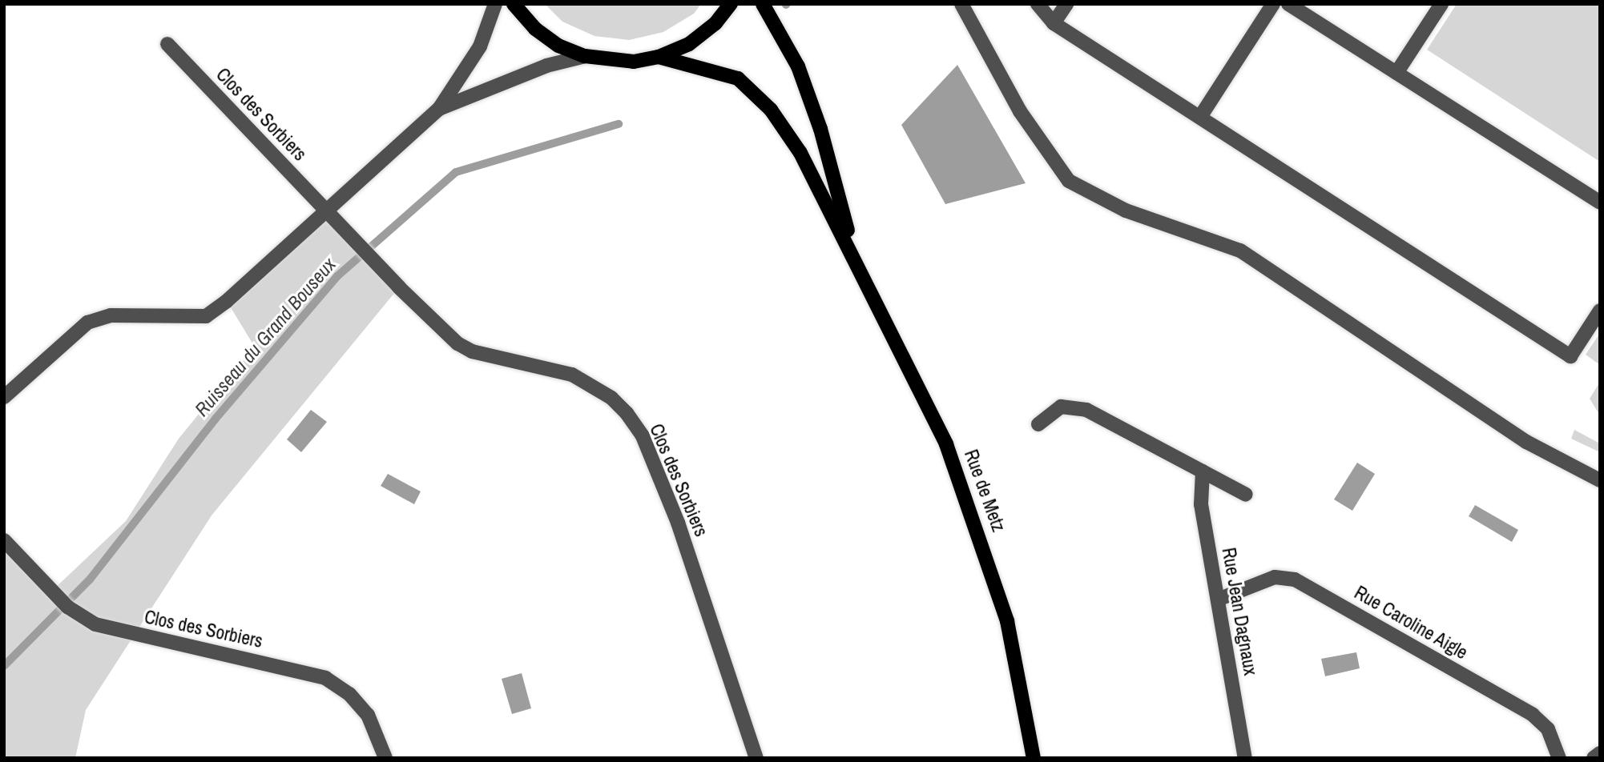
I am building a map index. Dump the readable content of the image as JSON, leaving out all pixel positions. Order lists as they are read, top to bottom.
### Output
{
  "streets": {
    "main road": ["Rue de Metz"],
    "street": ["Clos des Sorbiers", "Rue Jean Dagnaux", "Rue Caroline Aigle"]
  },
  "crossings": [
    ["Rue Jean Dagnaux", "Rue Caroline Aigle"]
  ],
  "water": ["Ruisseau du Grand Bouseux"]
}
